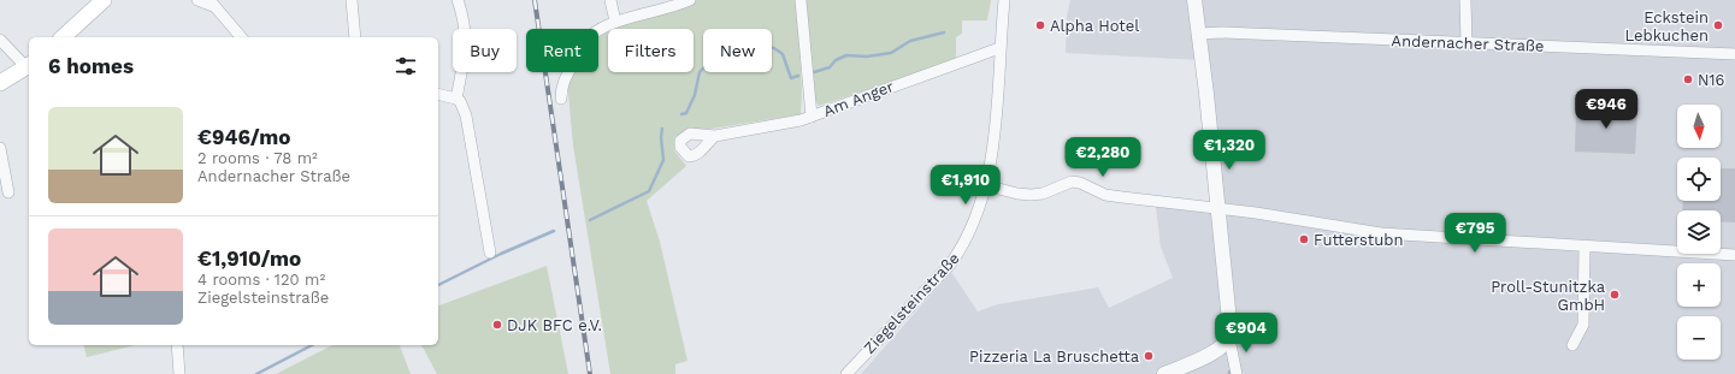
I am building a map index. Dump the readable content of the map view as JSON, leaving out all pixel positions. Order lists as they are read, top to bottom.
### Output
{
  "streets": {
    "street": ["Andernacher Straße", "Am Anger", "Ziegelsteinstraße"]
  },
  "crossings": [
    ["Am Anger", "Ziegelsteinstraße"]
  ],
  "places": [
    "Alpha Hotel",
    "Eckstein Lebkuchen",
    "N16",
    "Futterstubn",
    "Proll-Stunitzka GmbH",
    "DJK BFC e.V.",
    "Pizzeria La Bruschetta"
  ],
  "north": "bottom",
  "page": {
    "chip": [
      "Buy",
      "Rent",
      "Filters",
      "New"
    ],
    "heading": "6 homes",
    "price": [
      "€946",
      "€1,320",
      "€2,280",
      "€1,910",
      "€795",
      "€904"
    ],
    "list": [
      {
        "name": "€946/mo",
        "note": "2 rooms · 78 m² · Andernacher Straße"
      },
      {
        "name": "€1,910/mo",
        "note": "4 rooms · 120 m² · Ziegelsteinstraße"
      }
    ],
    "map_buttons": ["+", "−"]
  }
}
